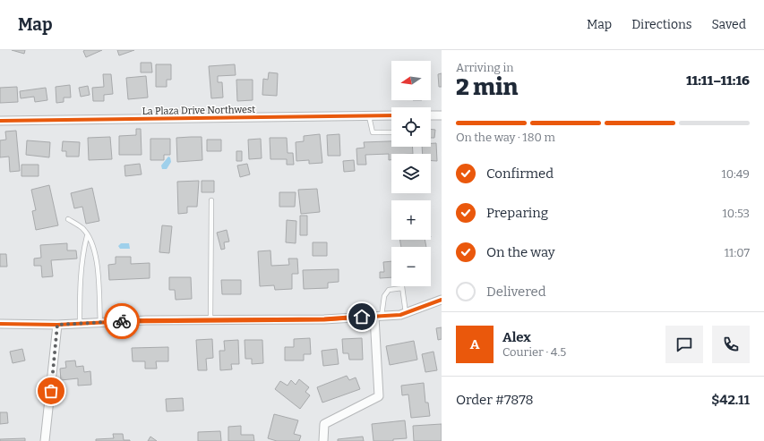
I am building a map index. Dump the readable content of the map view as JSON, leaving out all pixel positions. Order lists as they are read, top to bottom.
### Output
{
  "streets": {
    "street": ["La Plaza Drive Northwest"]
  },
  "north": "left",
  "page": {
    "header": "Map",
    "nav": ["Map", "Directions", "Saved"],
    "heading": ["2 min", "Arriving in", "11:11–11:16"],
    "panel": [
      "Alex",
      "Courier · 4.5",
      "Order #7878",
      "$42.11"
    ],
    "map_buttons": ["+", "−"],
    "bar": "On the way · 180 m",
    "list": [
      ["Confirmed", "10:49"],
      ["Preparing", "10:53"],
      ["On the way", "11:07"],
      "Delivered"
    ],
    "round": "A"
  }
}
